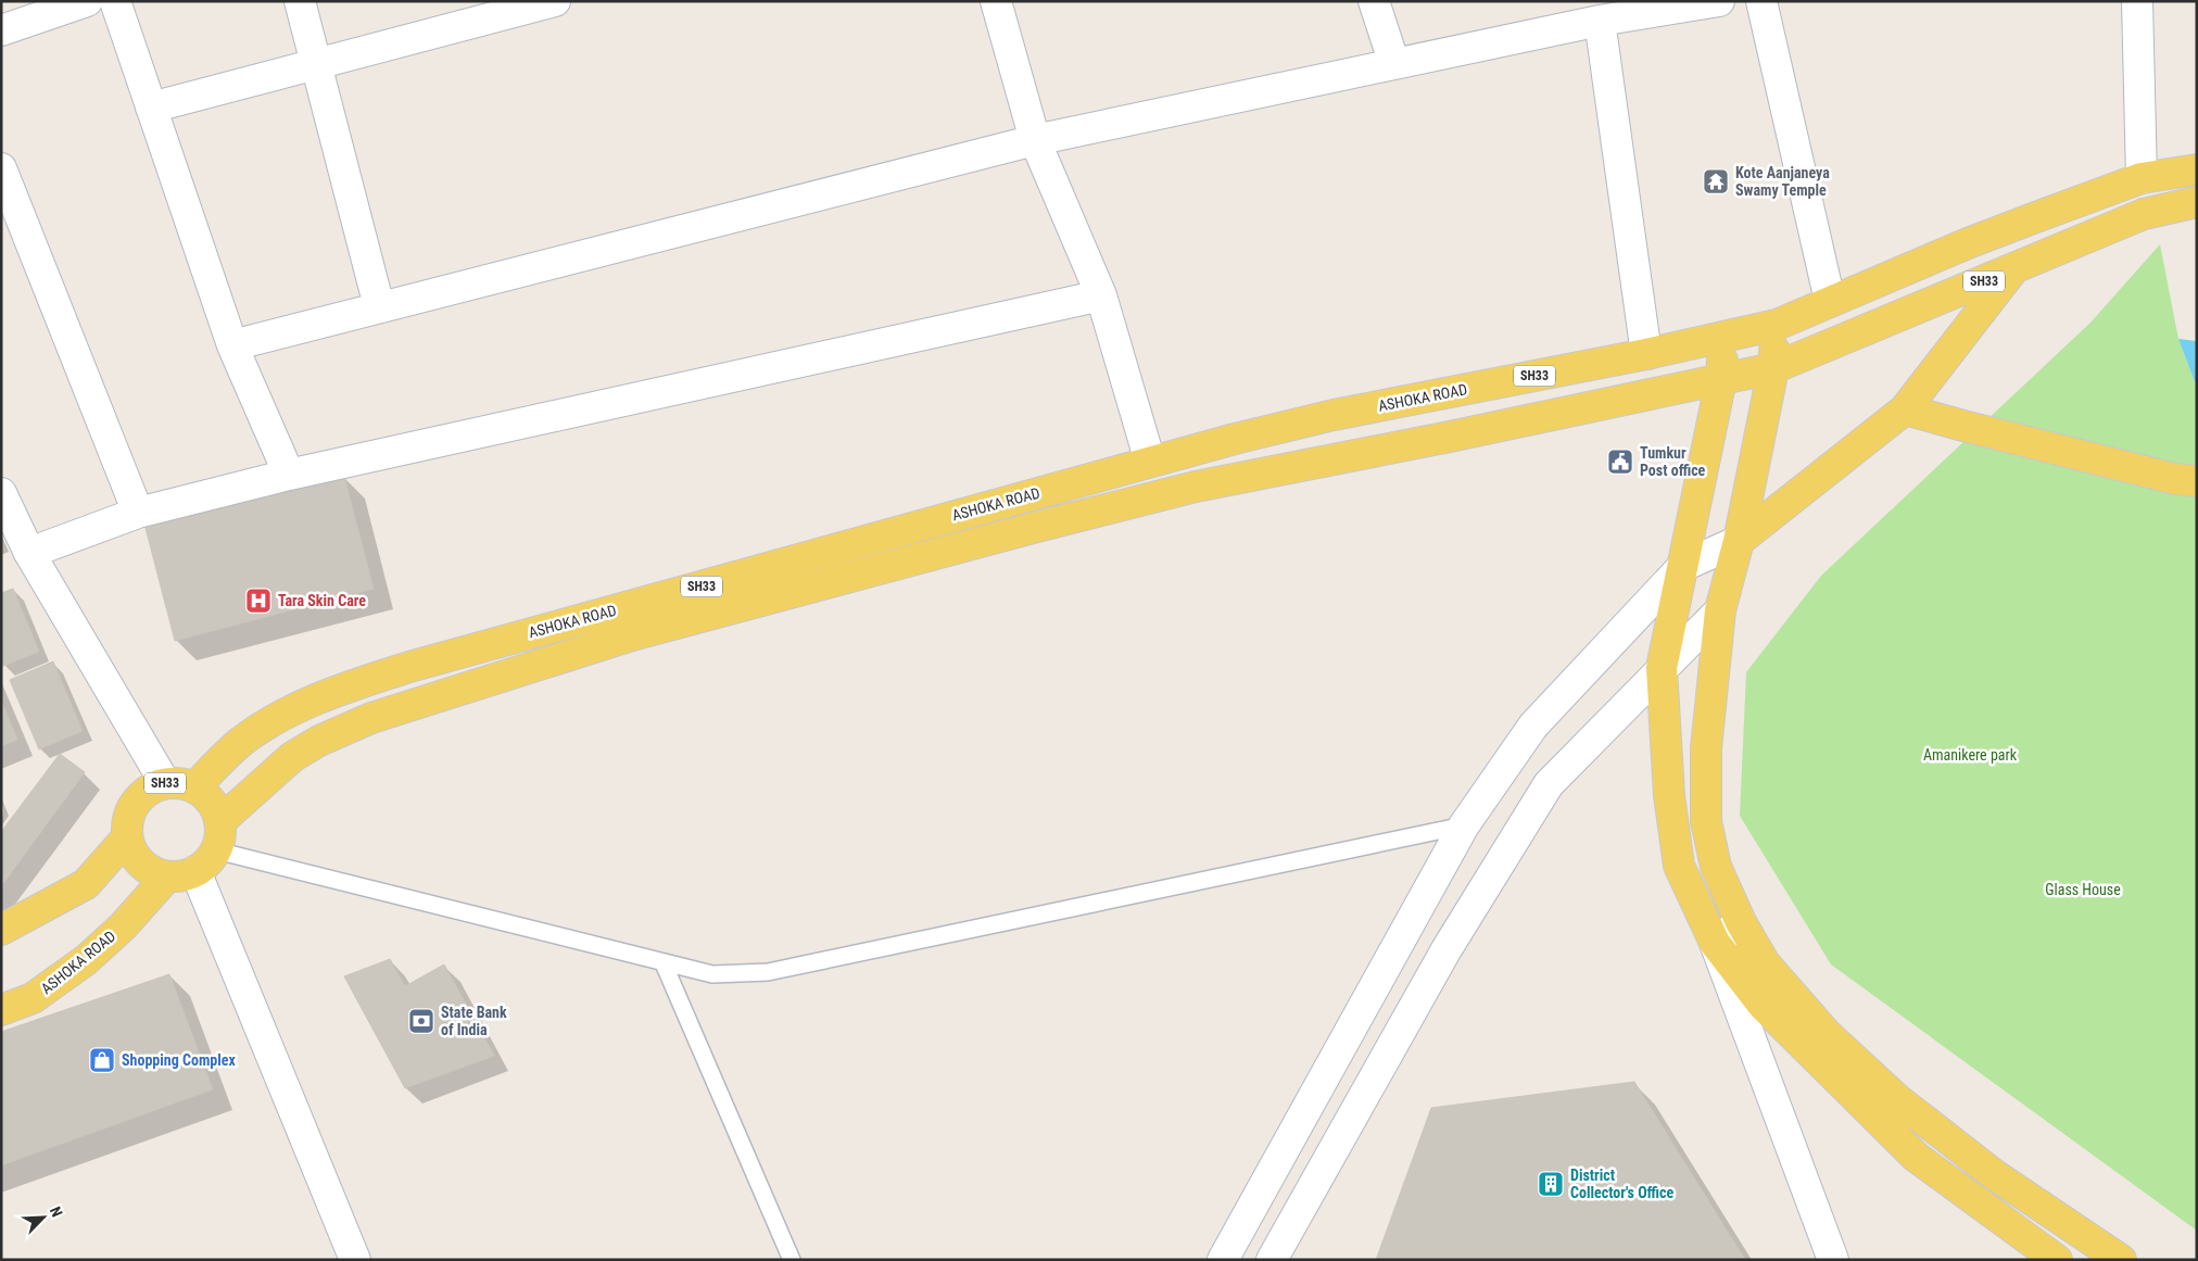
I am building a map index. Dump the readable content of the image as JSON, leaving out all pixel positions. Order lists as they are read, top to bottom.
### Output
{
  "streets": {
    "main road": ["SH33", "ASHOKA ROAD"]
  },
  "crossings": [
    ["SH33", "ASHOKA ROAD"]
  ],
  "parks": ["Amanikere park", "Glass House"],
  "places": {
    "temple": ["Kote Aanjaneya Swamy Temple"],
    "public building": ["Tumkur Post office"],
    "hospital": ["Tara Skin Care"],
    "bank": ["State Bank of India"],
    "shop": ["Shopping Complex"],
    "building": ["District Collector's Office"]
  },
  "north": "top right"
}
